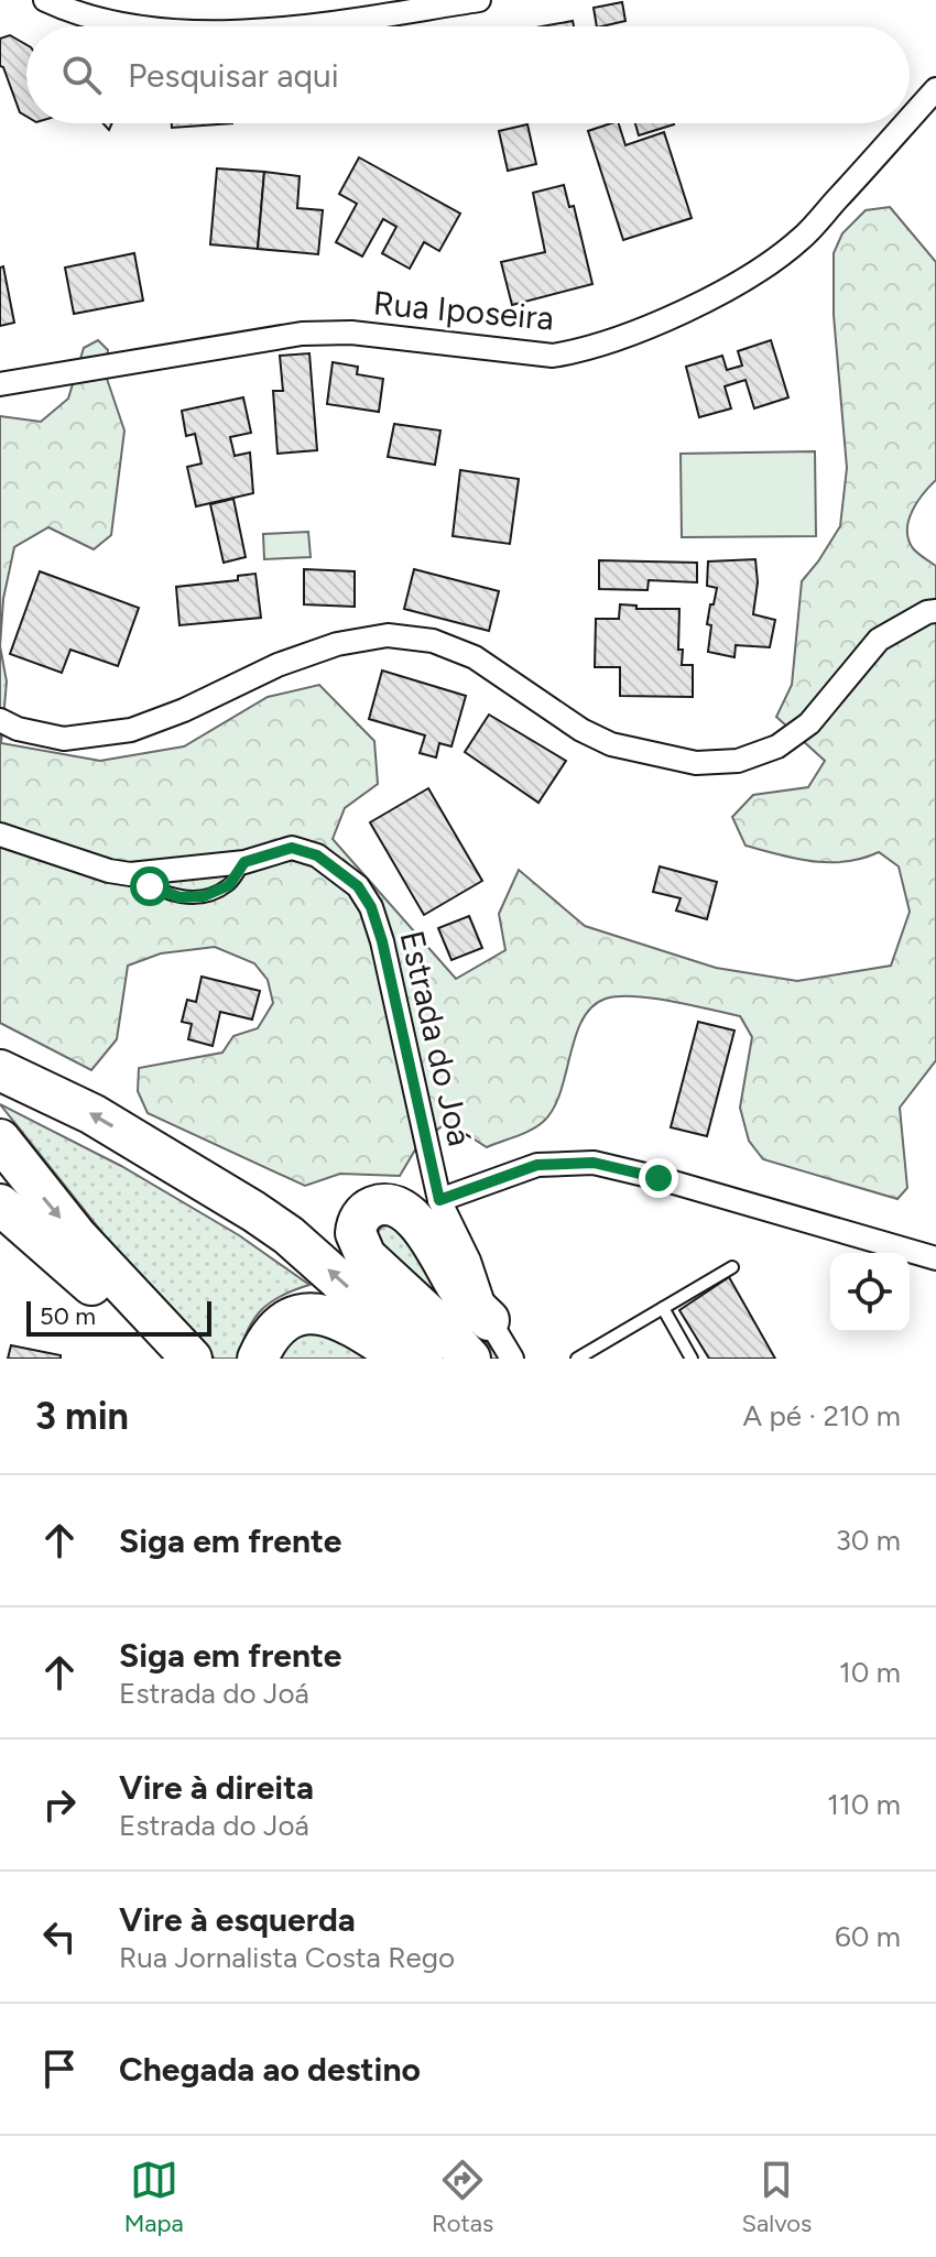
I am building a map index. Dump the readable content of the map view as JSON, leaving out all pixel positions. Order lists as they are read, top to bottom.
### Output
{
  "streets": {
    "street": ["Rua Iposeira", "Estrada do Joá"]
  },
  "scale_bar": "50 m",
  "page": {
    "search": "Pesquisar aqui",
    "scale": "50 m",
    "heading": ["3 min", "A pé · 210 m"],
    "list": [
      ["Siga em frente", "30 m"],
      ["Siga em frente", "Estrada do Joá", "10 m"],
      ["Vire à direita", "Estrada do Joá", "110 m"],
      ["Vire à esquerda", "Rua Jornalista Costa Rego", "60 m"],
      "Chegada ao destino"
    ],
    "nav": ["Mapa", "Rotas", "Salvos"]
  }
}
